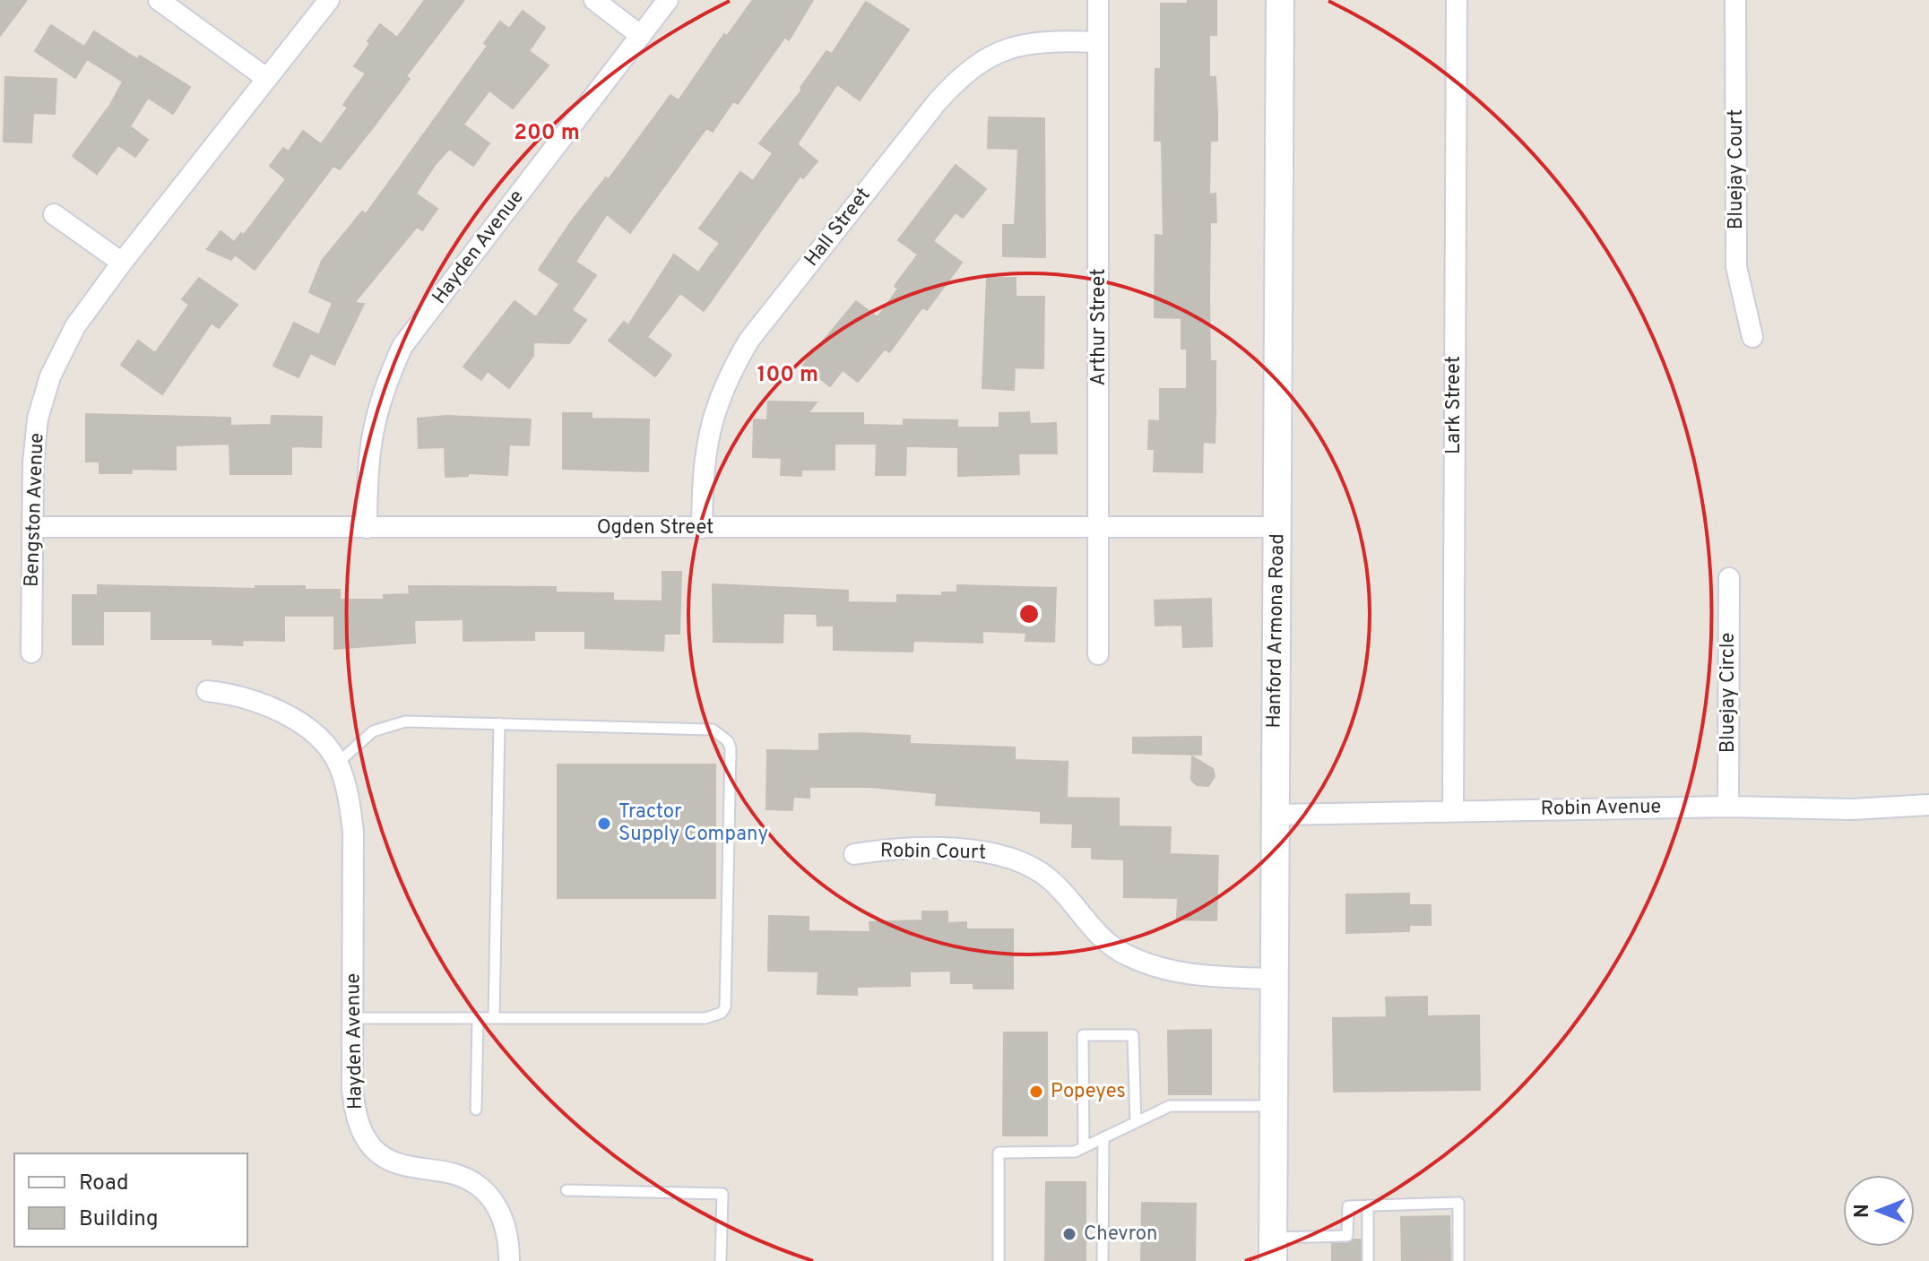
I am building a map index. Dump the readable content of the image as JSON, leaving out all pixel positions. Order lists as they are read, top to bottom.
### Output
{
  "streets": {
    "main road": ["Hanford Armona Road"],
    "street": [
      "Bluejay Court",
      "Hall Street",
      "Hayden Avenue",
      "Arthur Street",
      "Lark Street",
      "Bengston Avenue",
      "Ogden Street",
      "Bluejay Circle",
      "Robin Avenue",
      "Robin Court"
    ]
  },
  "crossings": [
    ["Hall Street", "Arthur Street"],
    ["Hall Street", "Ogden Street"],
    ["Hayden Avenue", "Ogden Street"],
    ["Arthur Street", "Ogden Street"],
    ["Lark Street", "Robin Avenue"],
    ["Bengston Avenue", "Ogden Street"],
    ["Ogden Street", "Hanford Armona Road"],
    ["Hanford Armona Road", "Robin Avenue"],
    ["Hanford Armona Road", "Robin Court"],
    ["Bluejay Circle", "Robin Avenue"]
  ],
  "places": ["Tractor Supply Company", "Popeyes", "Chevron"],
  "legend": ["Road", "Building"],
  "north": "left",
  "rings": ["200 m", "100 m"]
}
